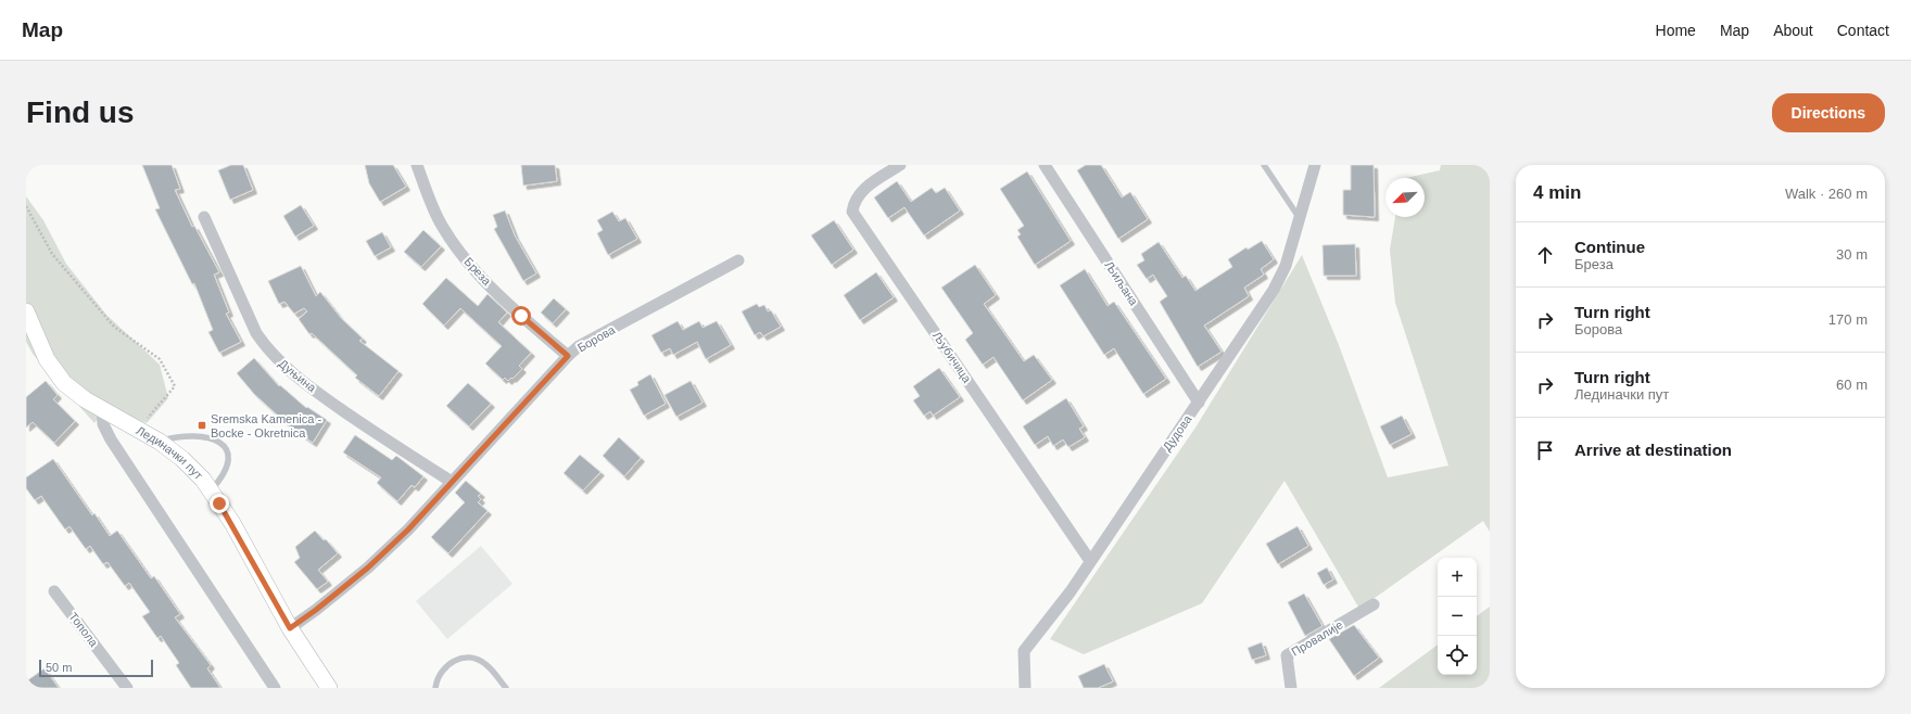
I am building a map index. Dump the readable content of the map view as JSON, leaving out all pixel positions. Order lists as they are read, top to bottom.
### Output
{
  "streets": {
    "main road": ["Лединачки пут"],
    "street": [
      "Бреза",
      "Љиљана",
      "Борова",
      "Љубичица",
      "Дуњина",
      "Дудова",
      "Топола",
      "Провалије"
    ]
  },
  "crossings": [
    ["Бреза", "Борова"],
    ["Љиљана", "Дудова"],
    ["Борова", "Дуњина"],
    ["Борова", "Лединачки пут"],
    ["Љубичица", "Дудова"]
  ],
  "places": {
    "transit": ["Sremska Kamenica - Bocke - Okretnica"]
  },
  "scale_bar": "50 m",
  "north": "bottom left",
  "page": {
    "header": "Map",
    "nav": [
      "Home",
      "Map",
      "About",
      "Contact"
    ],
    "buttons": "Directions",
    "title": "Find us",
    "heading": ["4 min", "Walk · 260 m"],
    "list": [
      ["Continue", "Бреза", "30 m"],
      ["Turn right", "Борова", "170 m"],
      ["Turn right", "Лединачки пут", "60 m"],
      "Arrive at destination"
    ],
    "map_buttons": ["+", "−"],
    "scale": "50 m"
  }
}
